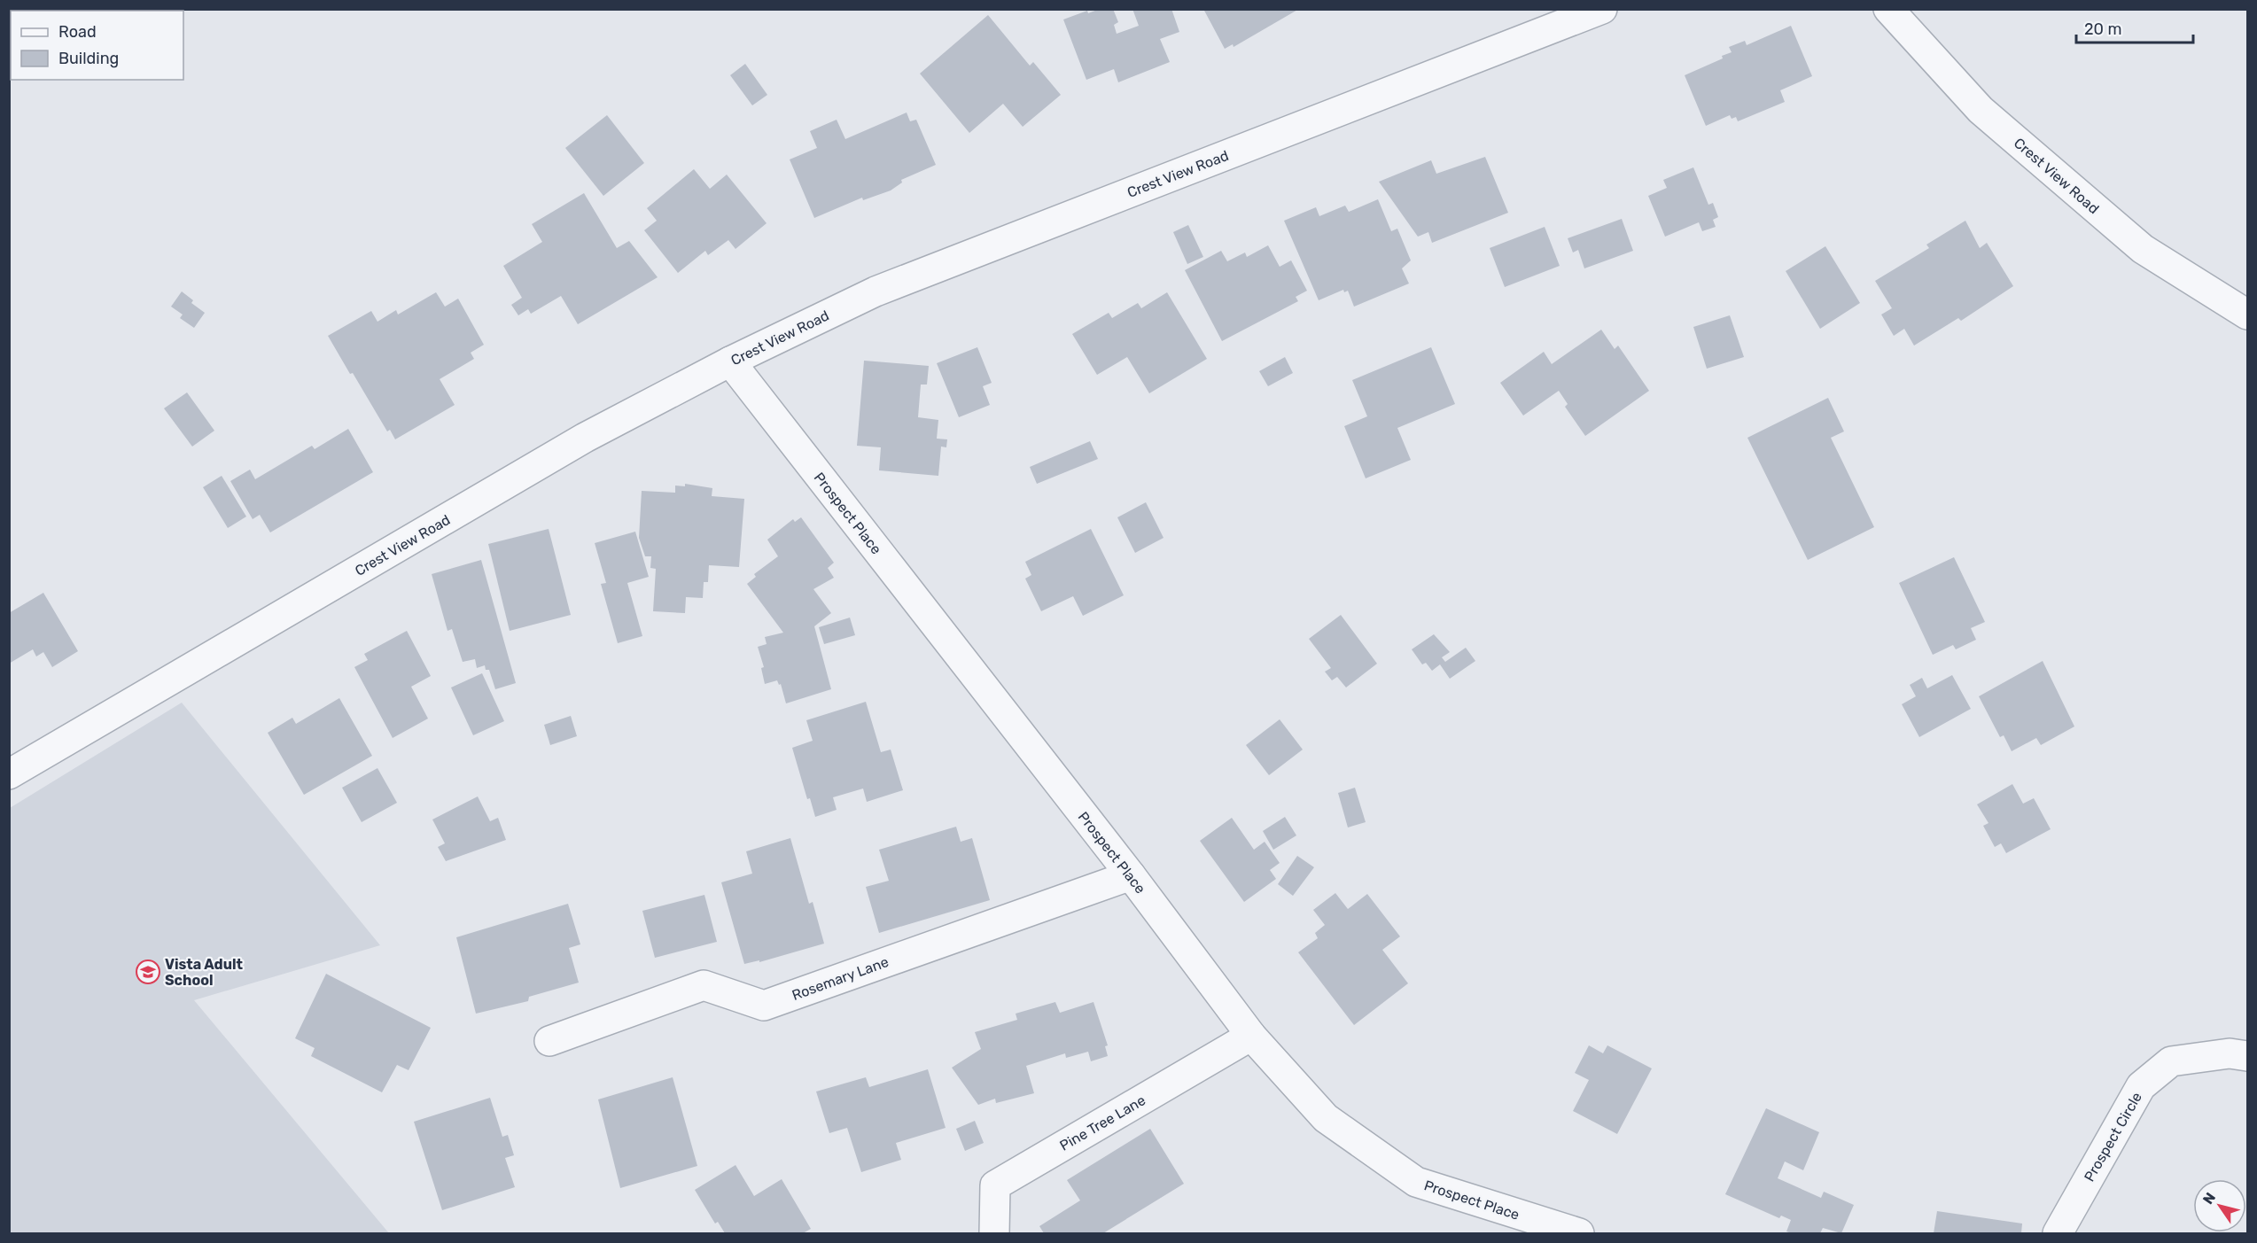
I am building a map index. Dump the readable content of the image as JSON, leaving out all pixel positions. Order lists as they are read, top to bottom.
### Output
{
  "streets": {
    "street": [
      "Crest View Road",
      "Prospect Place",
      "Rosemary Lane",
      "Pine Tree Lane",
      "Prospect Circle"
    ]
  },
  "crossings": [
    ["Crest View Road", "Prospect Place"],
    ["Prospect Place", "Rosemary Lane"],
    ["Prospect Place", "Pine Tree Lane"]
  ],
  "places": {
    "school or university": ["Vista Adult School"]
  },
  "legend": ["Road", "Building"],
  "scale_bar": "20 m",
  "north": "top left"
}
